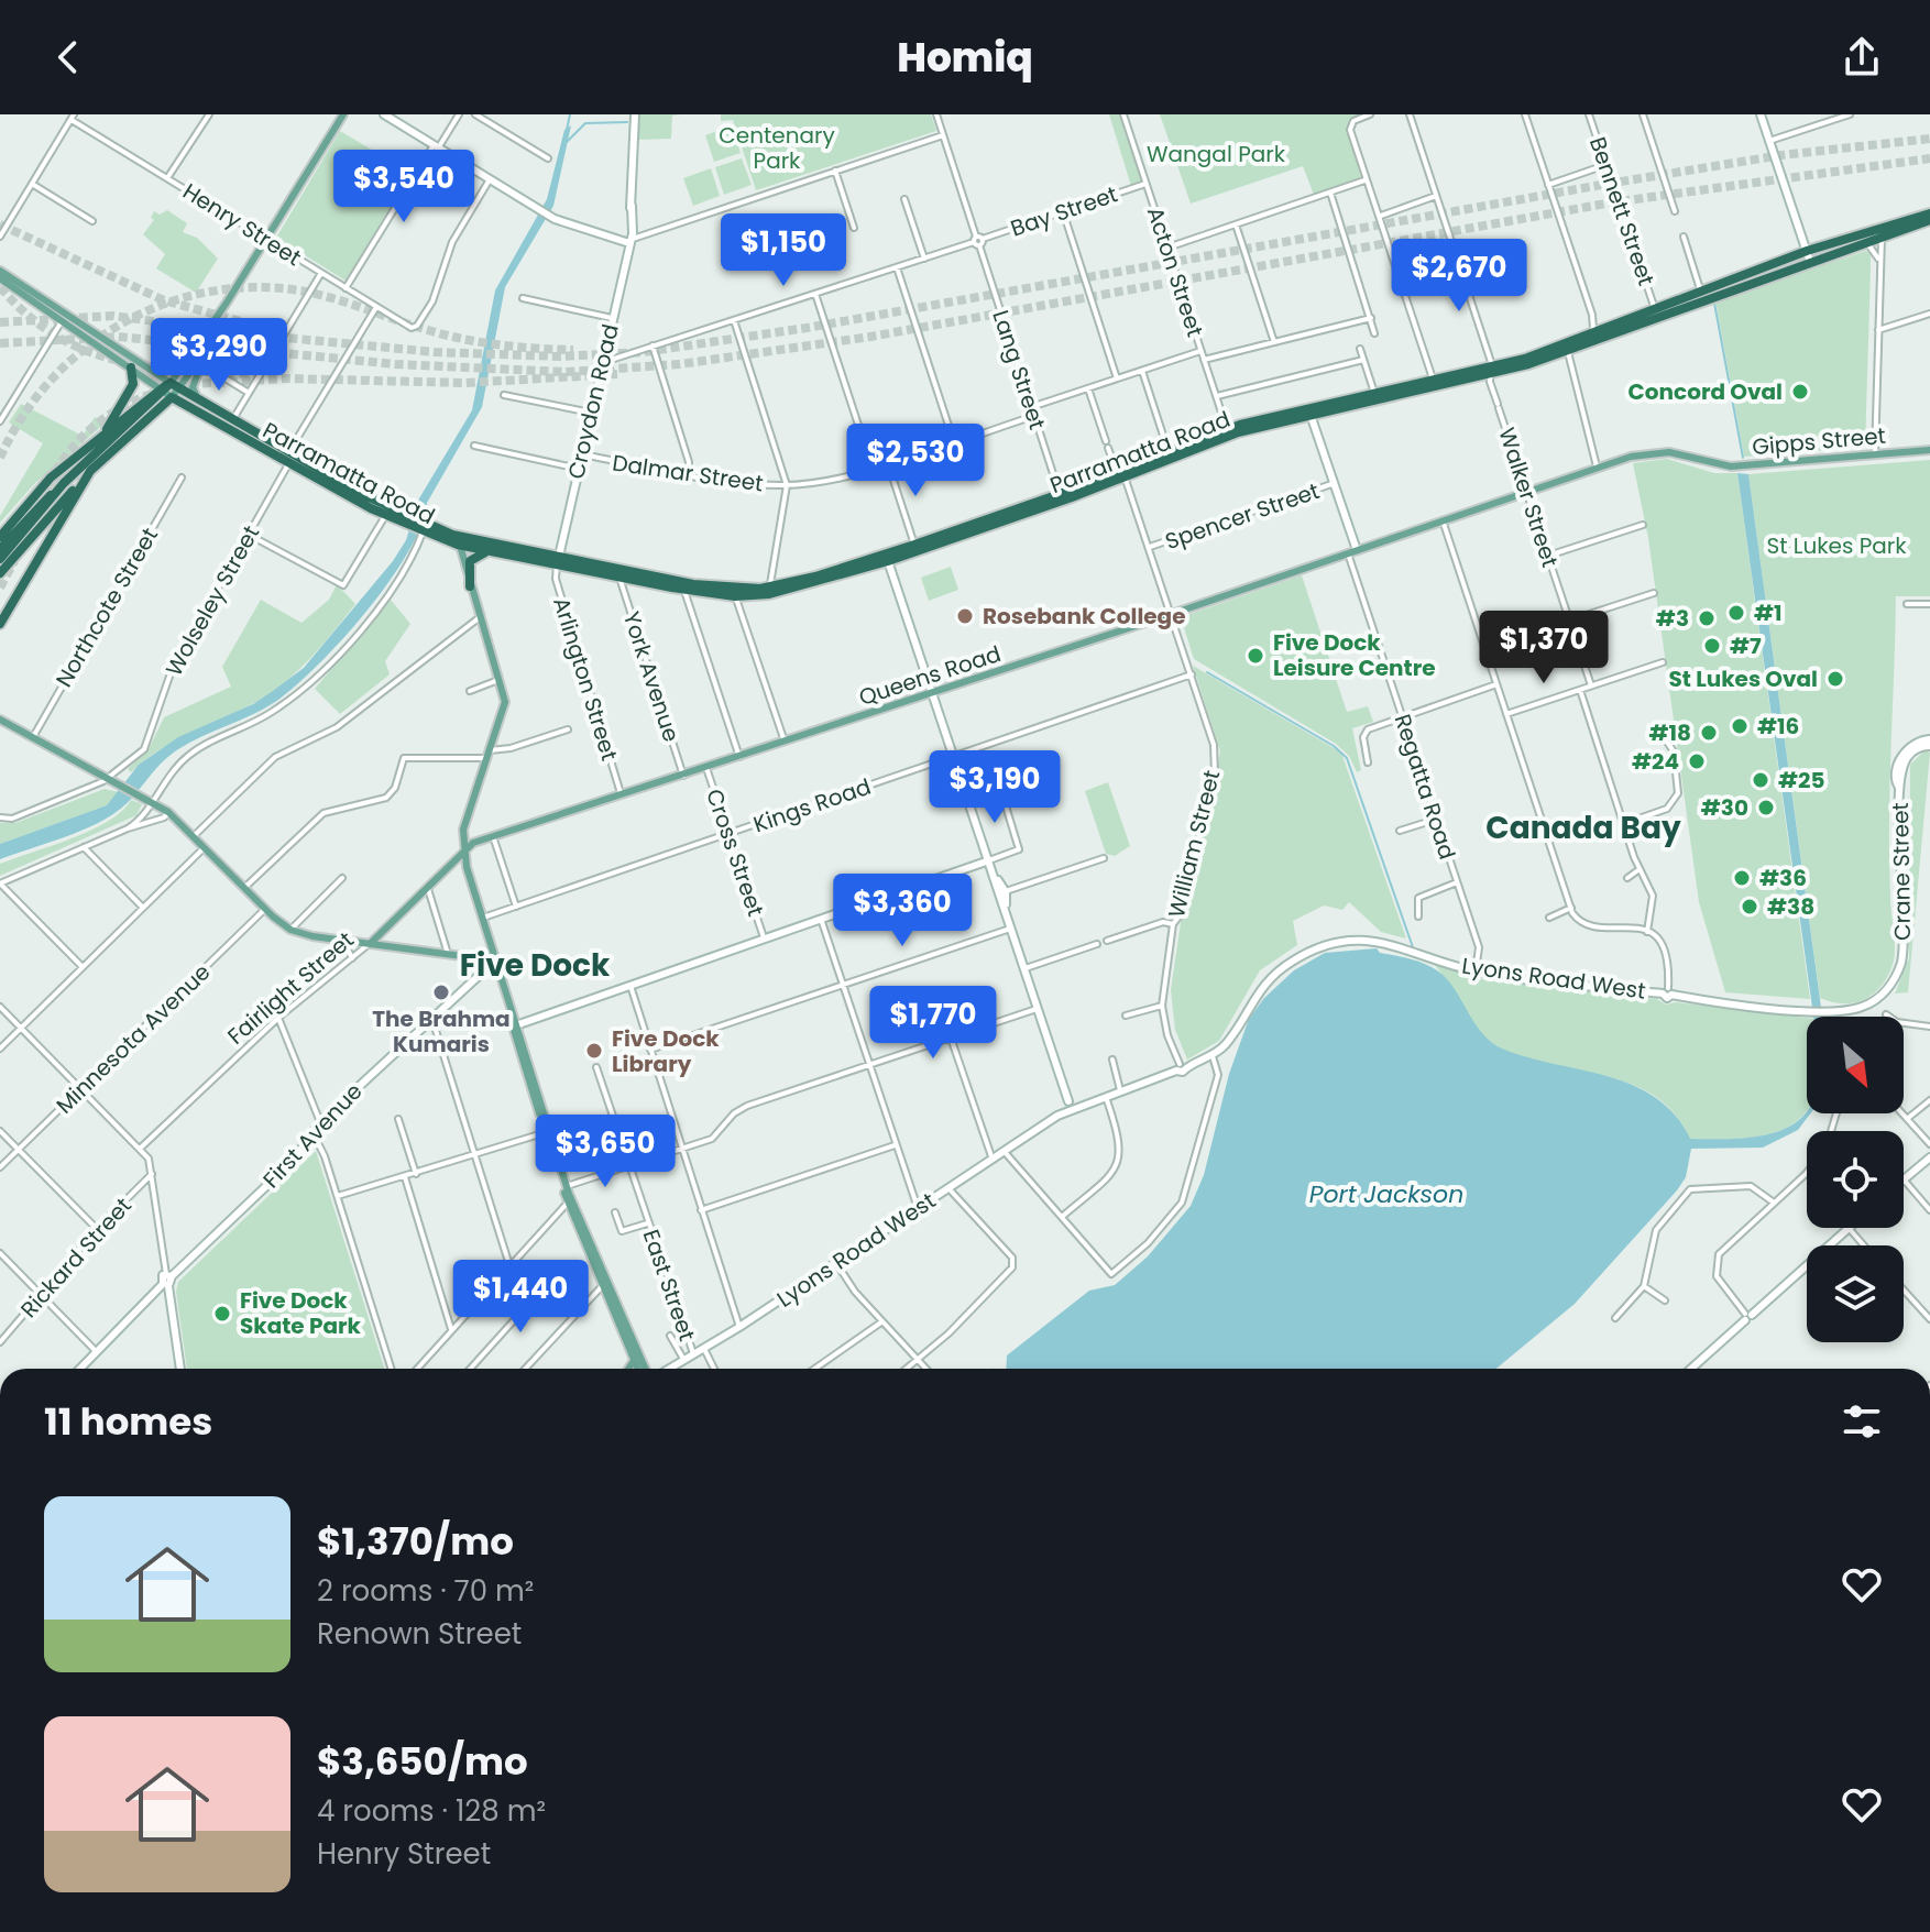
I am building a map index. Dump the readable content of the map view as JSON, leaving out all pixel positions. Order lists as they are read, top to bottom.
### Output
{
  "streets": {
    "highway": ["Parramatta Road"],
    "main road": [
      "Croydon Road",
      "Gipps Street",
      "Queens Road",
      "Crane Street",
      "Lyons Road West",
      "Fairlight Street",
      "First Avenue"
    ],
    "street": [
      "Bay Street",
      "Bennett Street",
      "Henry Street",
      "Acton Street",
      "Lang Street",
      "Dalmar Street",
      "Walker Street",
      "Spencer Street",
      "Wolseley Street",
      "Northcote Street",
      "York Avenue",
      "Arlington Street",
      "Regatta Road",
      "Kings Road",
      "William Street",
      "Cross Street",
      "Minnesota Avenue",
      "Rickard Street",
      "East Street"
    ]
  },
  "crossings": [
    ["Bay Street", "Acton Street"],
    ["Bay Street", "Lang Street"],
    ["Bay Street", "Croydon Road"],
    ["Bennett Street", "Parramatta Road"],
    ["Henry Street", "Wolseley Street"],
    ["Acton Street", "Parramatta Road"],
    ["Lang Street", "Parramatta Road"],
    ["Lang Street", "Dalmar Street"],
    ["Croydon Road", "Parramatta Road"],
    ["Croydon Road", "Dalmar Street"],
    ["Croydon Road", "Arlington Street"],
    ["Gipps Street", "Queens Road"],
    ["Parramatta Road", "Walker Street"],
    ["Parramatta Road", "Wolseley Street"],
    ["Parramatta Road", "York Avenue"],
    ["Parramatta Road", "Arlington Street"],
    ["Parramatta Road", "William Street"],
    ["Walker Street", "Queens Road"],
    ["Spencer Street", "William Street"],
    ["Queens Road", "York Avenue"],
    ["Queens Road", "Arlington Street"],
    ["Queens Road", "Regatta Road"],
    ["Queens Road", "William Street"],
    ["Queens Road", "Cross Street"],
    ["Queens Road", "Fairlight Street"],
    ["Regatta Road", "Lyons Road West"],
    ["Kings Road", "William Street"],
    ["Kings Road", "Cross Street"],
    ["William Street", "Lyons Road West"],
    ["Crane Street", "Lyons Road West"],
    ["Lyons Road West", "East Street"]
  ],
  "districts": ["Canada Bay", "Five Dock"],
  "water": ["Port Jackson"],
  "parks": ["Centenary Park", "Wangal Park", "St Lukes Park"],
  "places": [
    "Concord Oval",
    "#1",
    "Rosebank College",
    "#3",
    "#7",
    "Five Dock Leisure Centre",
    "St Lukes Oval",
    "#16",
    "#18",
    "#24",
    "#25",
    "#30",
    "#36",
    "#38",
    "The Brahma Kumaris",
    "Five Dock Library",
    "Five Dock Skate Park"
  ],
  "north": "bottom right",
  "page": {
    "header": "Homiq",
    "price": [
      "$3,540",
      "$1,150",
      "$2,670",
      "$3,290",
      "$2,530",
      "$1,370",
      "$3,190",
      "$3,360",
      "$1,770",
      "$3,650",
      "$1,440"
    ],
    "heading": "11 homes",
    "list": [
      {
        "name": "$1,370/mo",
        "note": "2 rooms · 70 m² · Renown Street"
      },
      {
        "name": "$3,650/mo",
        "note": "4 rooms · 128 m² · Henry Street"
      }
    ]
  }
}
